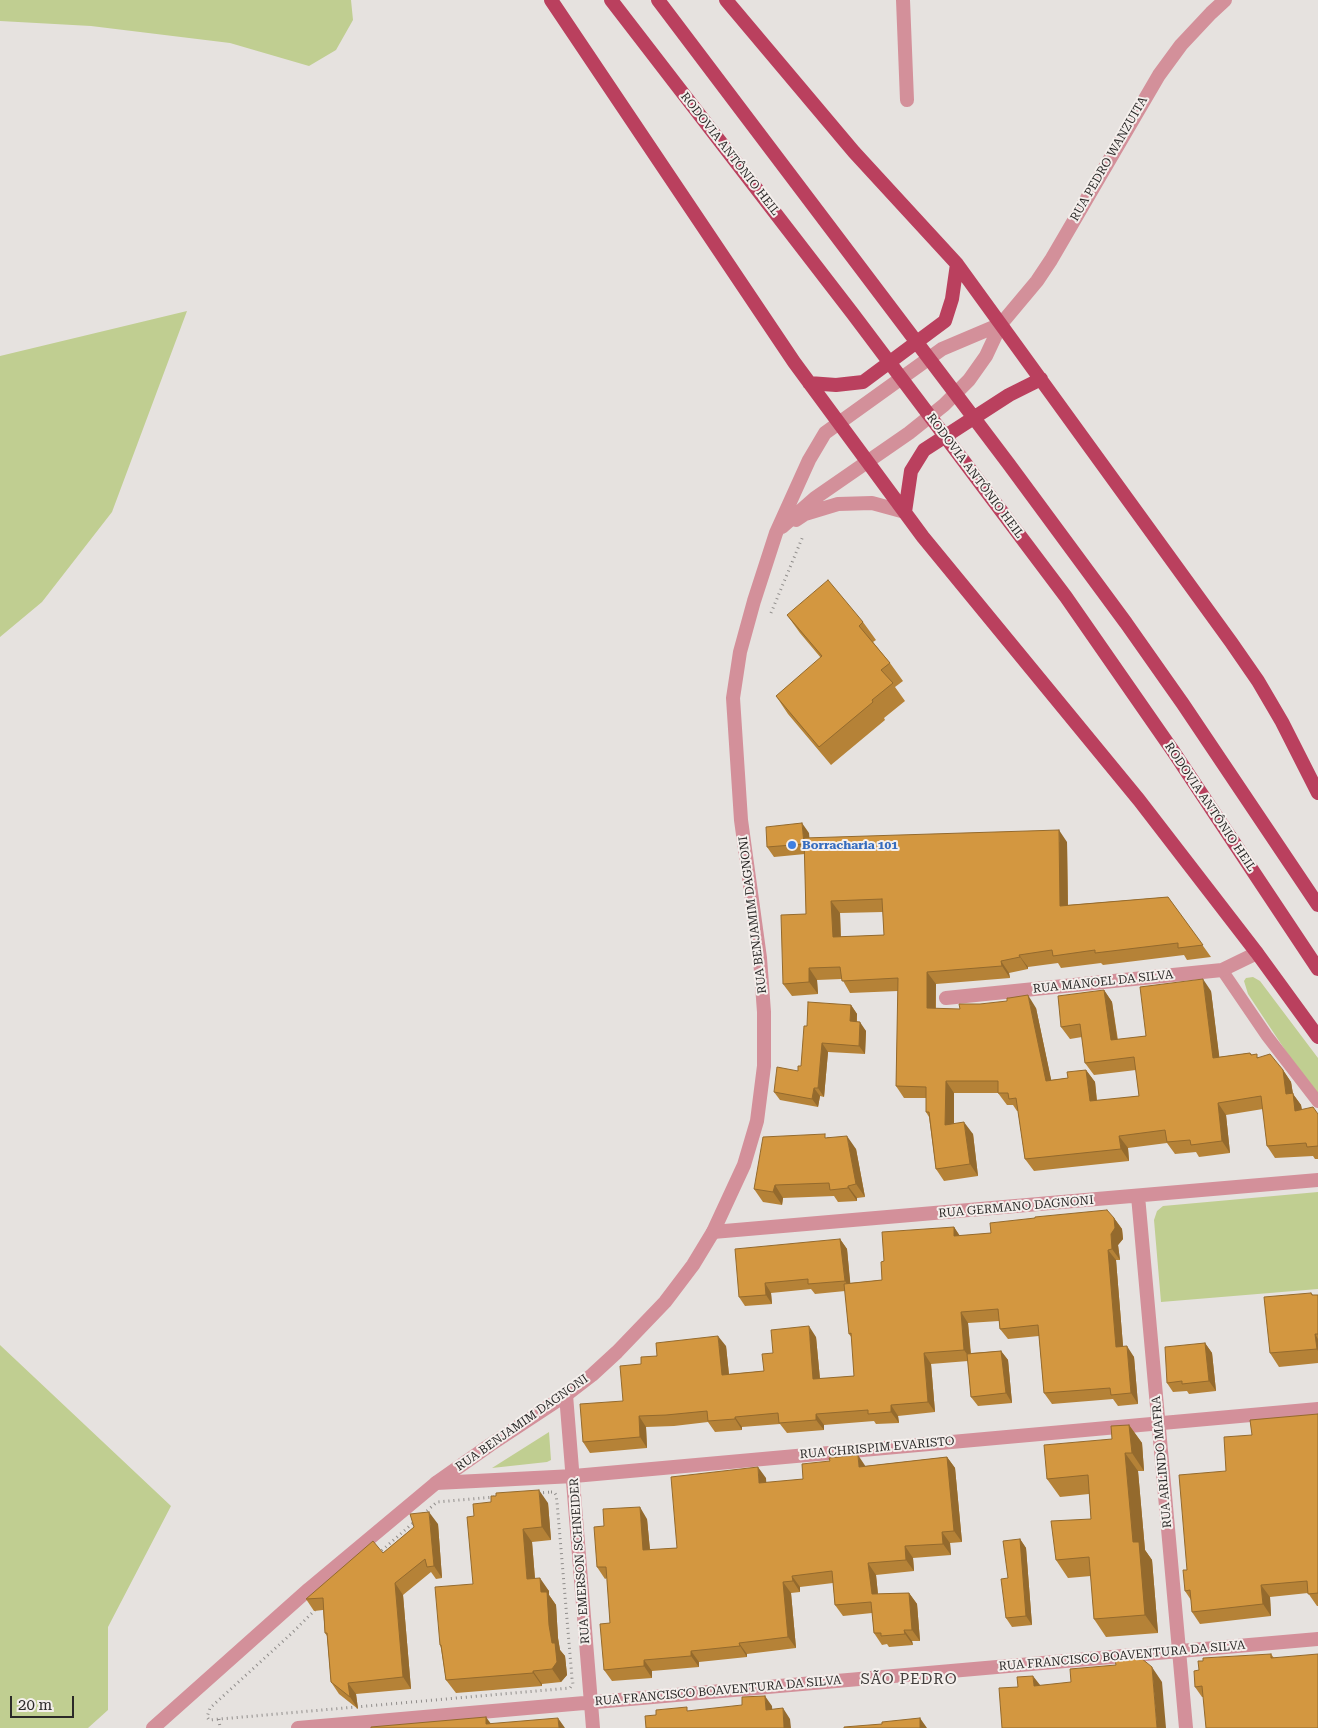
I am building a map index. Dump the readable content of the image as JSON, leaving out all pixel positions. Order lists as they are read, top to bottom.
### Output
{
  "streets": {
    "main road": ["RODOVIA ANTÔNIO HEIL"],
    "street": [
      "RUA PEDRO WANZUITA",
      "RUA BENJAMIM DAGNONI",
      "RUA MANOEL DA SILVA",
      "RUA GERMANO DAGNONI",
      "RUA CHRISPIM EVARISTO",
      "RUA ARLINDO MAFRA",
      "RUA EMERSON SCHNEIDER",
      "RUA FRANCISCO BOAVENTURA DA SILVA"
    ]
  },
  "crossings": [
    ["RUA PEDRO WANZUITA", "RUA BENJAMIM DAGNONI"],
    ["RUA BENJAMIM DAGNONI", "RUA GERMANO DAGNONI"],
    ["RUA BENJAMIM DAGNONI", "RUA CHRISPIM EVARISTO"],
    ["RUA BENJAMIM DAGNONI", "RUA EMERSON SCHNEIDER"],
    ["RUA GERMANO DAGNONI", "RUA ARLINDO MAFRA"],
    ["RUA CHRISPIM EVARISTO", "RUA ARLINDO MAFRA"],
    ["RUA CHRISPIM EVARISTO", "RUA EMERSON SCHNEIDER"],
    ["RUA ARLINDO MAFRA", "RUA FRANCISCO BOAVENTURA DA SILVA"],
    ["RUA EMERSON SCHNEIDER", "RUA FRANCISCO BOAVENTURA DA SILVA"]
  ],
  "districts": ["SÃO PEDRO"],
  "places": ["Borracharia 101"],
  "scale_bar": "20 m"
}
